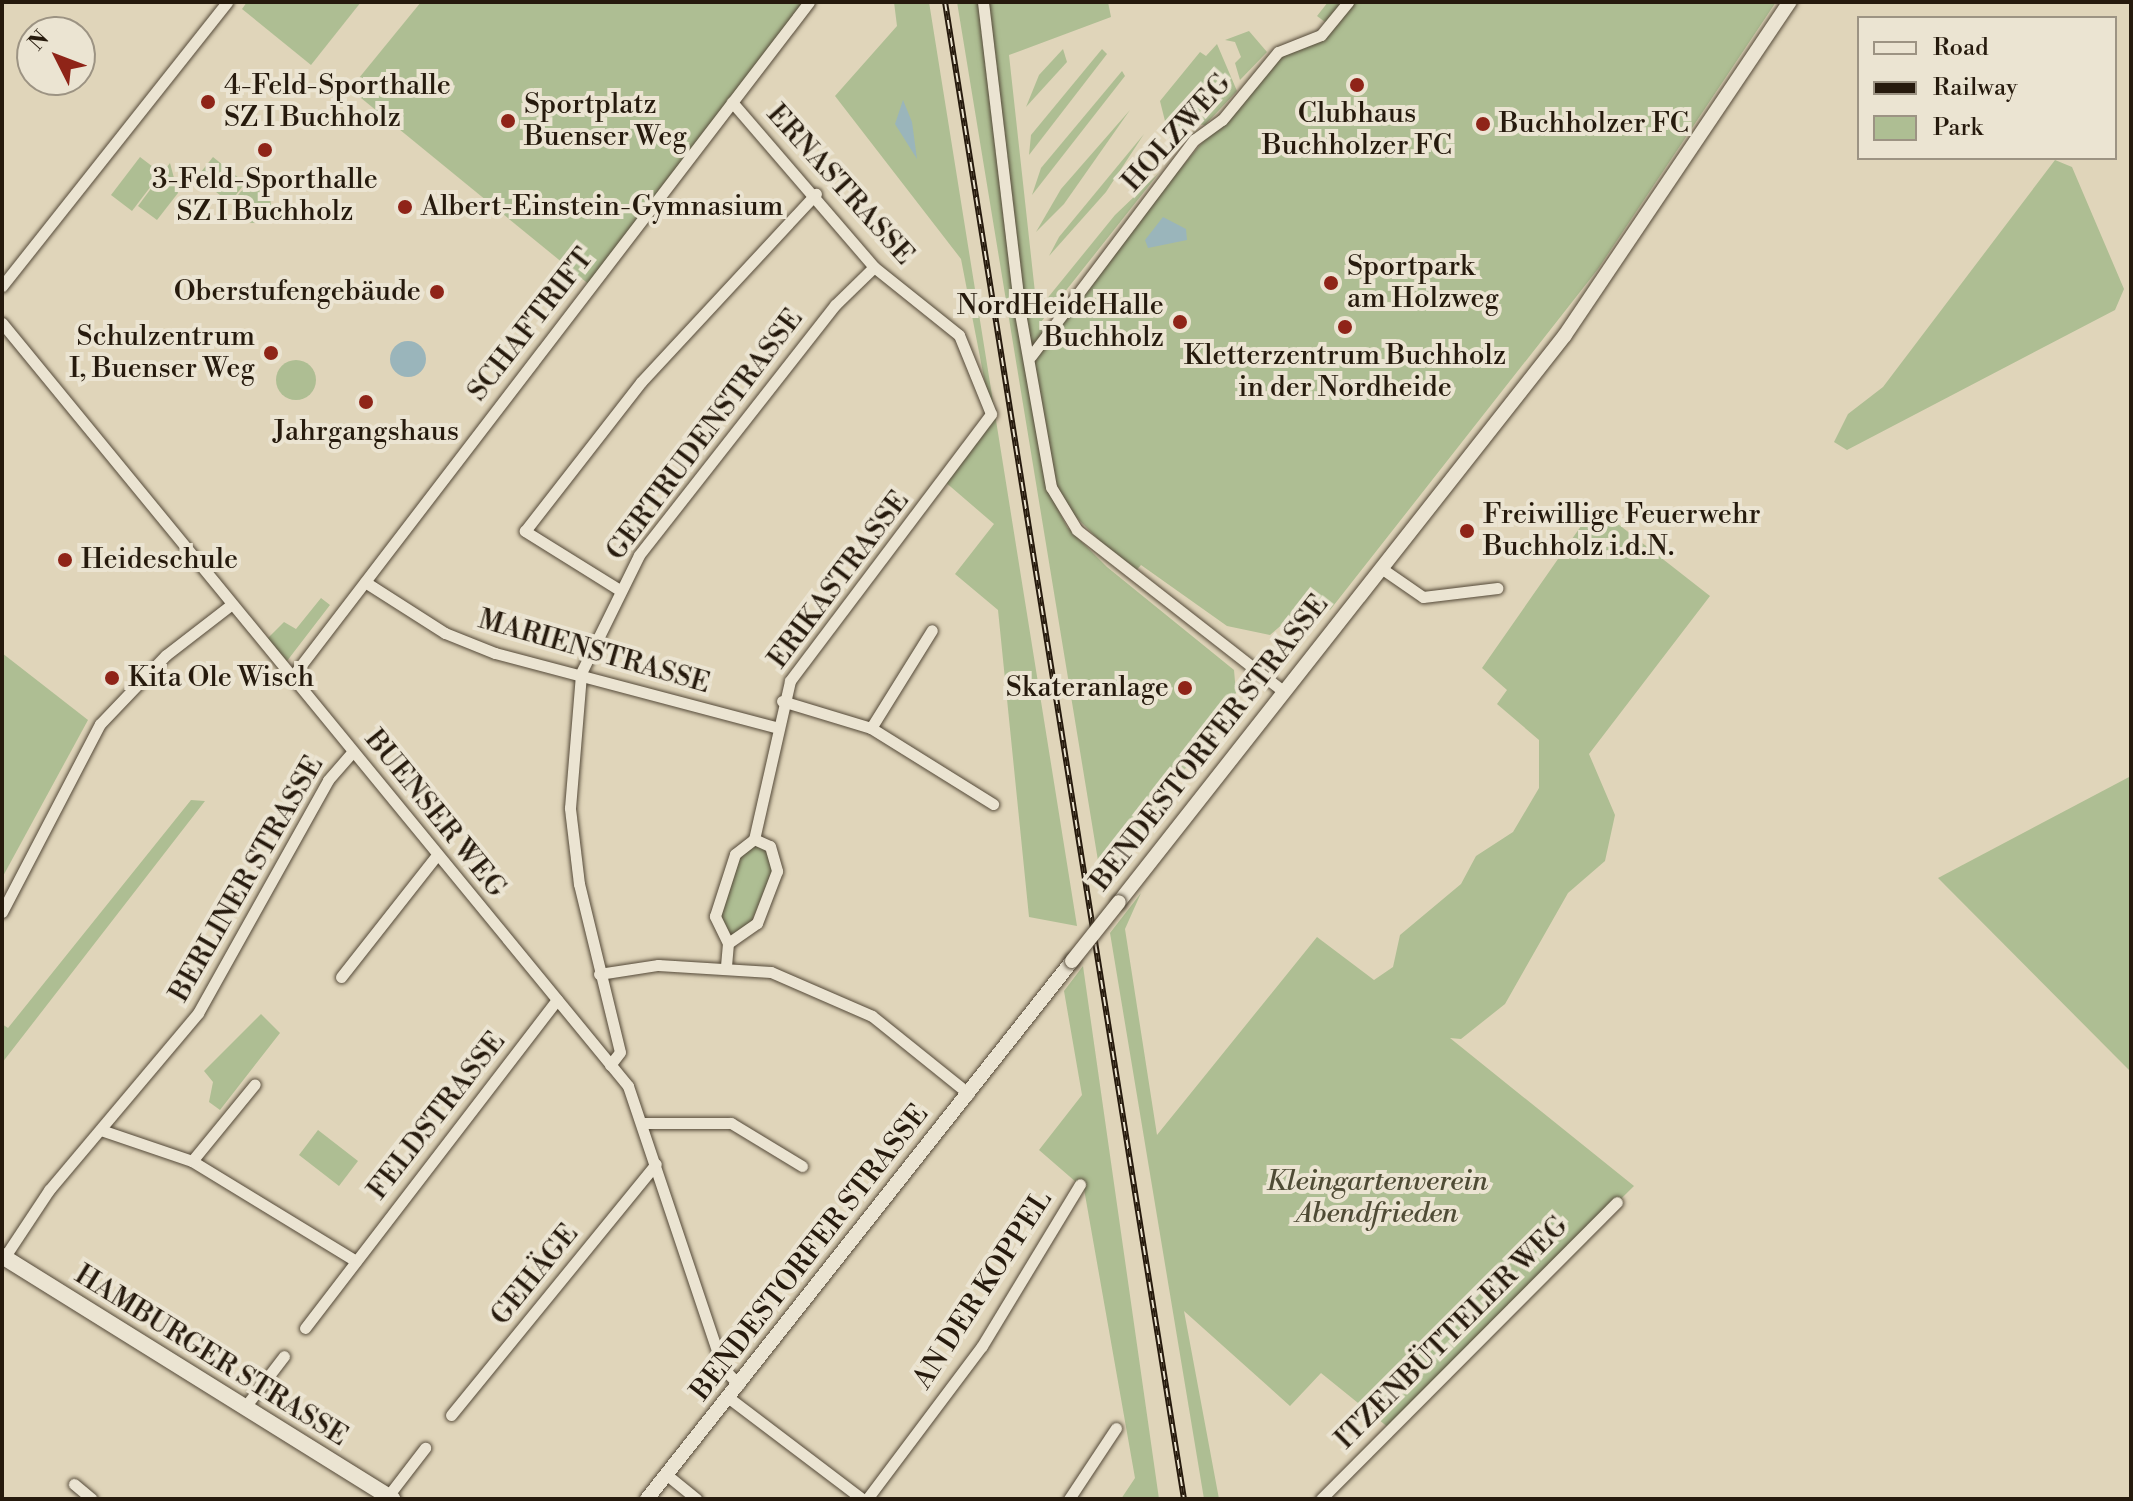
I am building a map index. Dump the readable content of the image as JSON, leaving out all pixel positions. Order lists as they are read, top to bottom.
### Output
{
  "streets": {
    "main road": ["HAMBURGER STRASSE"],
    "street": [
      "HOLZWEG",
      "ERNASTRASSE",
      "SCHAFTRIFT",
      "GERTRUDENSTRASSE",
      "ERIKASTRASSE",
      "MARIENSTRASSE",
      "BENDESTORFER STRASSE",
      "BUENSER WEG",
      "BERLINER STRASSE",
      "FELDSTRASSE",
      "GEHÄGE",
      "AN DER KOPPEL",
      "ITZENBÜTTELER WEG"
    ]
  },
  "crossings": [
    ["ERNASTRASSE", "SCHAFTRIFT"],
    ["ERNASTRASSE", "GERTRUDENSTRASSE"],
    ["ERNASTRASSE", "ERIKASTRASSE"],
    ["SCHAFTRIFT", "MARIENSTRASSE"],
    ["SCHAFTRIFT", "BUENSER WEG"],
    ["GERTRUDENSTRASSE", "MARIENSTRASSE"],
    ["GERTRUDENSTRASSE", "BUENSER WEG"],
    ["ERIKASTRASSE", "MARIENSTRASSE"],
    ["BENDESTORFER STRASSE", "BUENSER WEG"],
    ["BUENSER WEG", "BERLINER STRASSE"],
    ["BUENSER WEG", "FELDSTRASSE"],
    ["BUENSER WEG", "GEHÄGE"],
    ["BERLINER STRASSE", "HAMBURGER STRASSE"]
  ],
  "parks": ["Kleingartenverein Abendfrieden"],
  "places": [
    "Clubhaus Buchholzer FC",
    "4-Feld-Sporthalle SZ I Buchholz",
    "Sportplatz Buenser Weg",
    "Buchholzer FC",
    "3-Feld-Sporthalle SZ I Buchholz",
    "Albert-Einstein-Gymnasium",
    "Sportpark am Holzweg",
    "Oberstufengebäude",
    "NordHeideHalle Buchholz",
    "Kletterzentrum Buchholz in der Nordheide",
    "Schulzentrum I, Buenser Weg",
    "Jahrgangshaus",
    "Freiwillige Feuerwehr Buchholz i.d.N.",
    "Heideschule",
    "Kita Ole Wisch",
    "Skateranlage"
  ],
  "legend": ["Road", "Railway", "Park"],
  "north": "top left"
}
